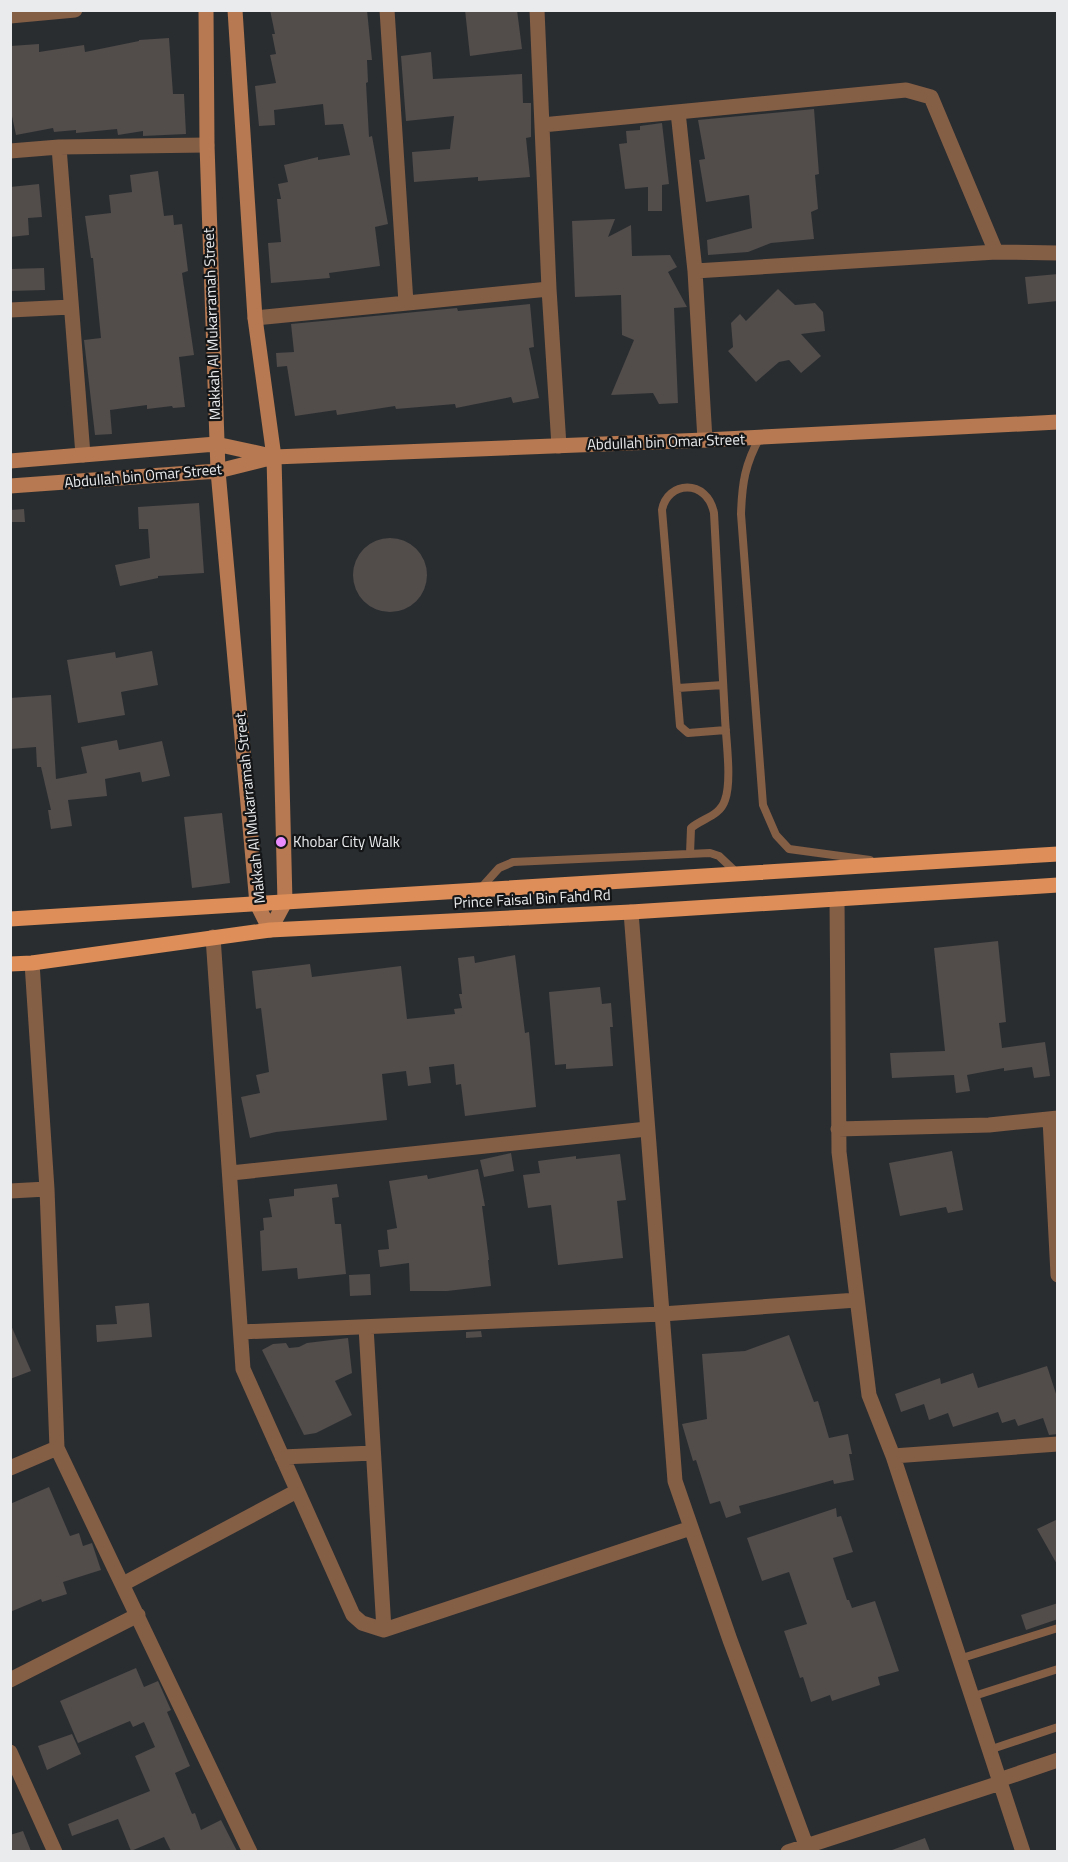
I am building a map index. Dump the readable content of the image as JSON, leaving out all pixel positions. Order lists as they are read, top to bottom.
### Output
{
  "streets": {
    "main road": ["Makkah Al Mukarramah Street", "Abdullah bin Omar Street", "Prince Faisal Bin Fahd Rd"]
  },
  "crossings": [
    ["Makkah Al Mukarramah Street", "Abdullah bin Omar Street"],
    ["Makkah Al Mukarramah Street", "Prince Faisal Bin Fahd Rd"]
  ],
  "places": ["Khobar City Walk"]
}
